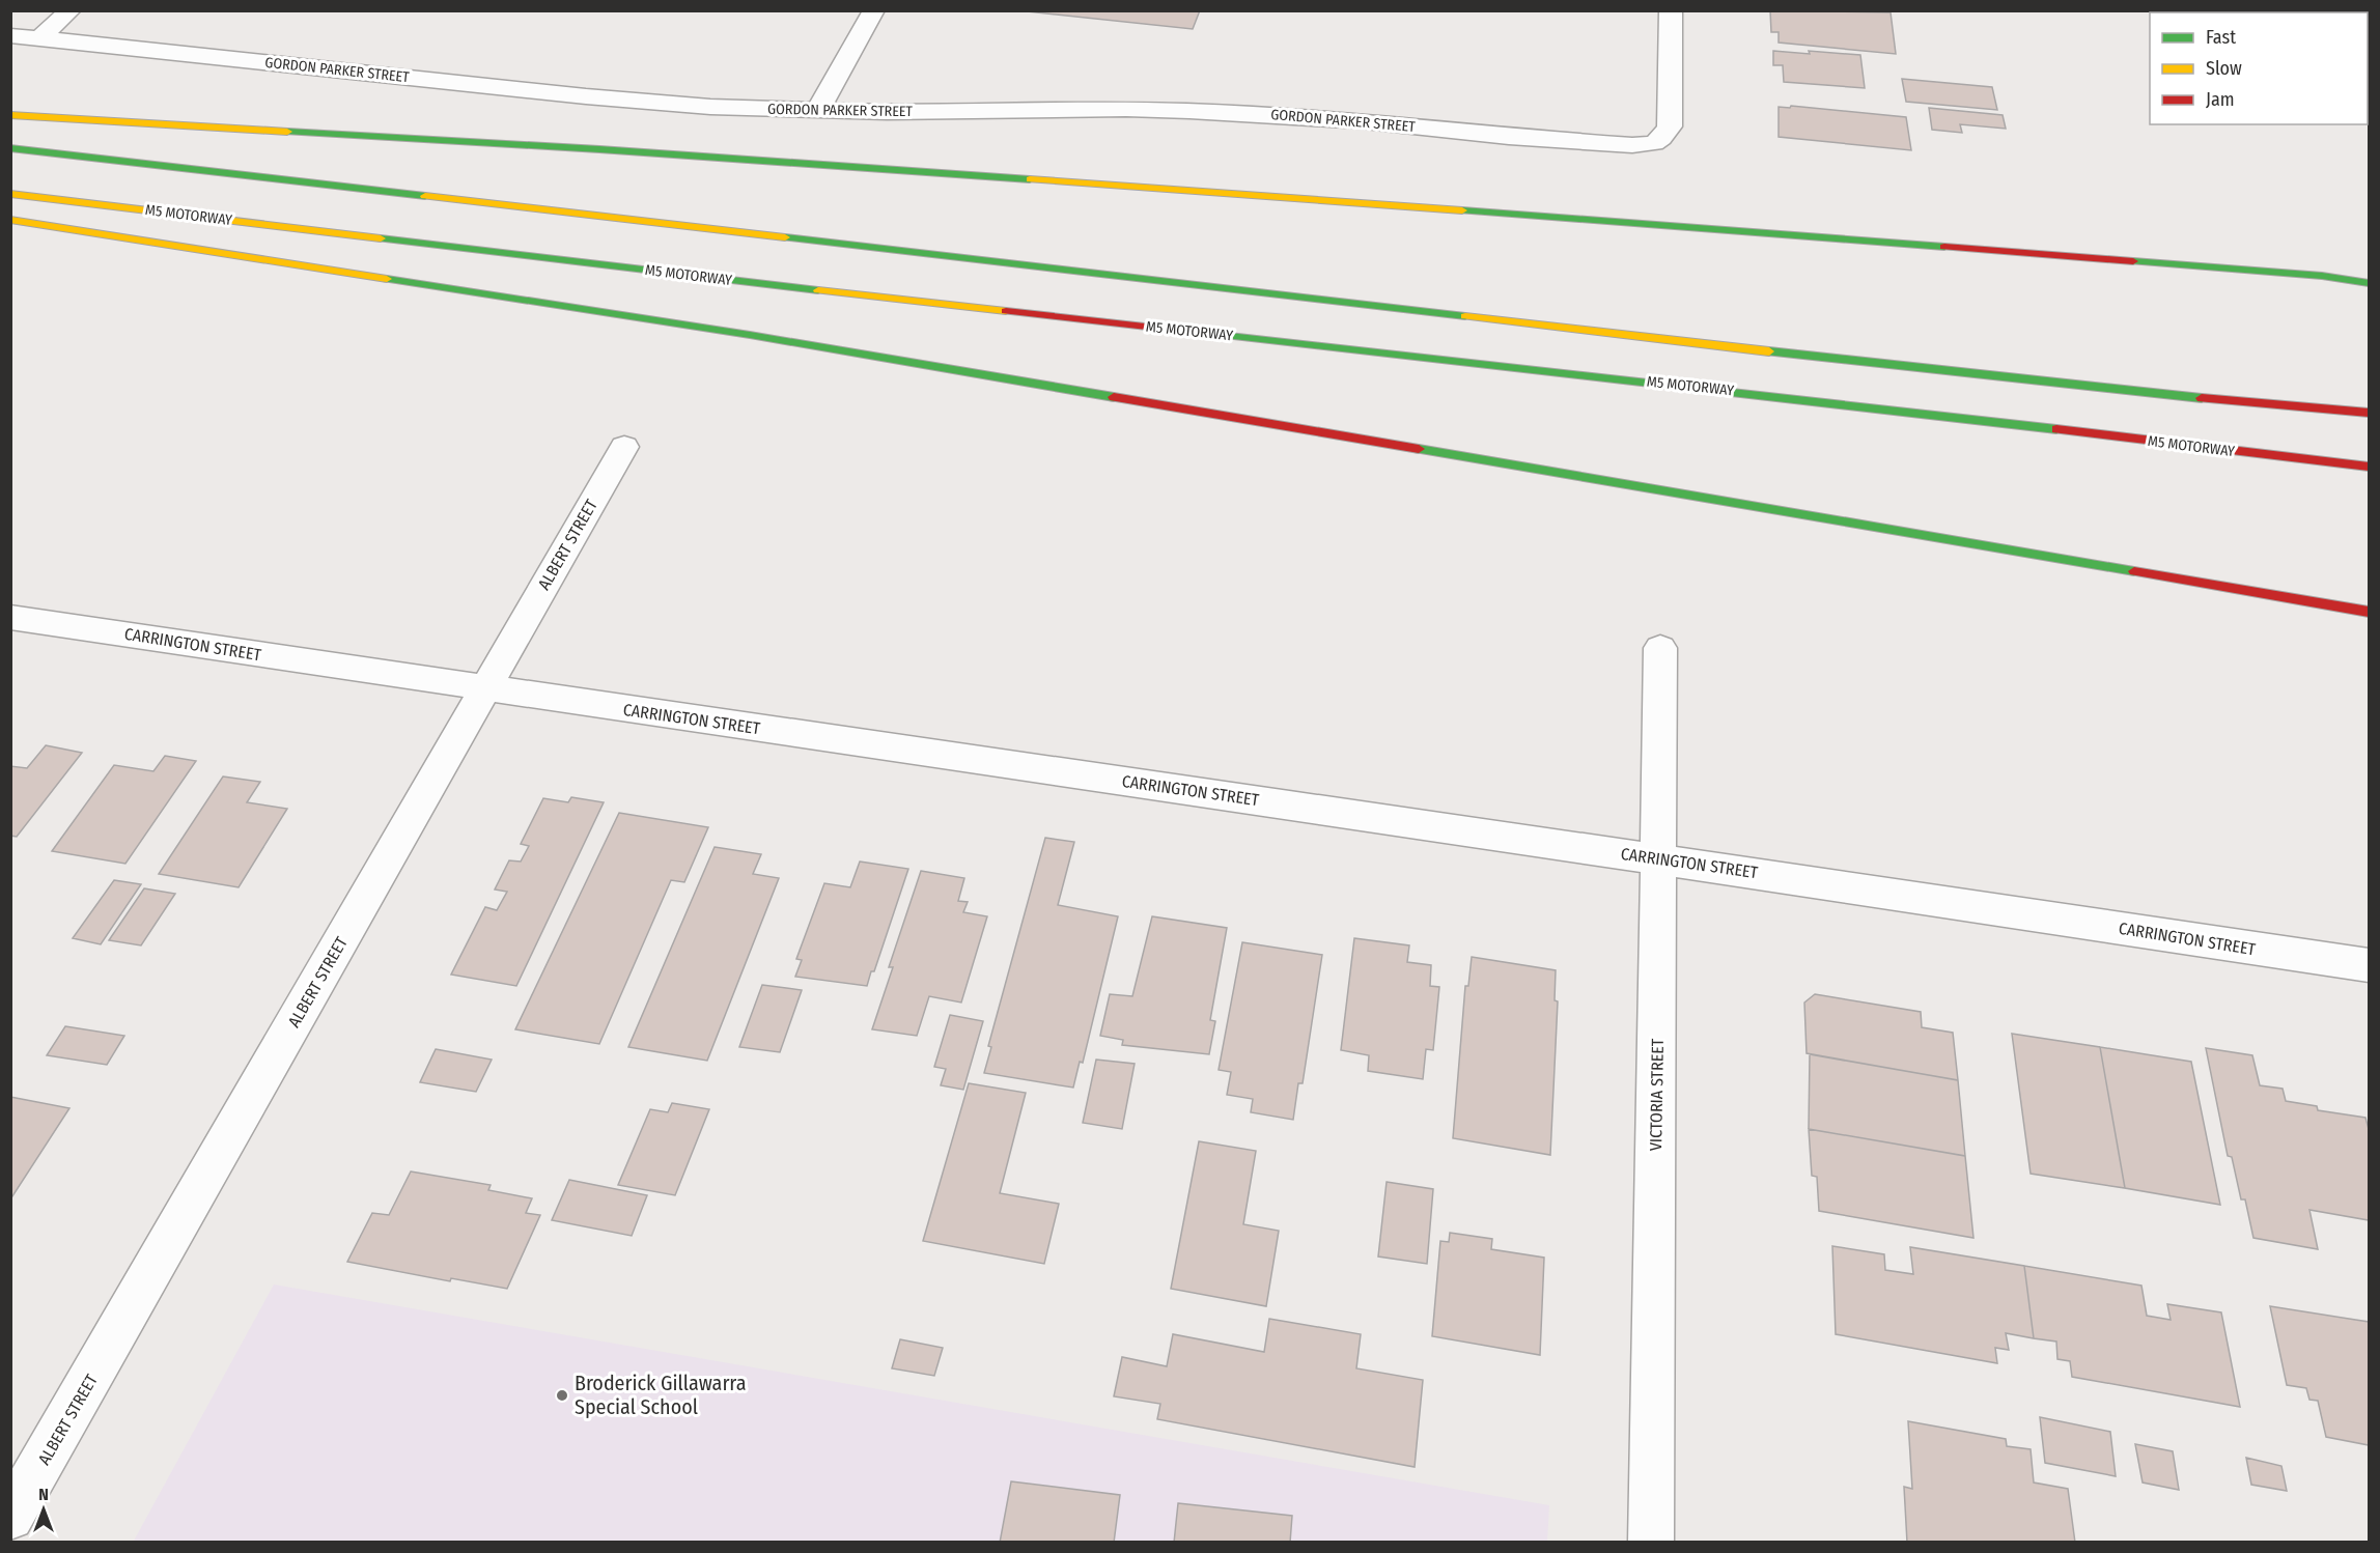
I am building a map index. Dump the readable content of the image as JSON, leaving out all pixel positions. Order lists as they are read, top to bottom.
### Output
{
  "streets": {
    "main road": ["M5 MOTORWAY"],
    "street": [
      "GORDON PARKER STREET",
      "ALBERT STREET",
      "CARRINGTON STREET",
      "VICTORIA STREET"
    ]
  },
  "crossings": [
    ["ALBERT STREET", "CARRINGTON STREET"],
    ["CARRINGTON STREET", "VICTORIA STREET"]
  ],
  "places": ["Broderick Gillawarra Special School"],
  "legend": ["Fast", "Slow", "Jam"],
  "north": "top"
}
